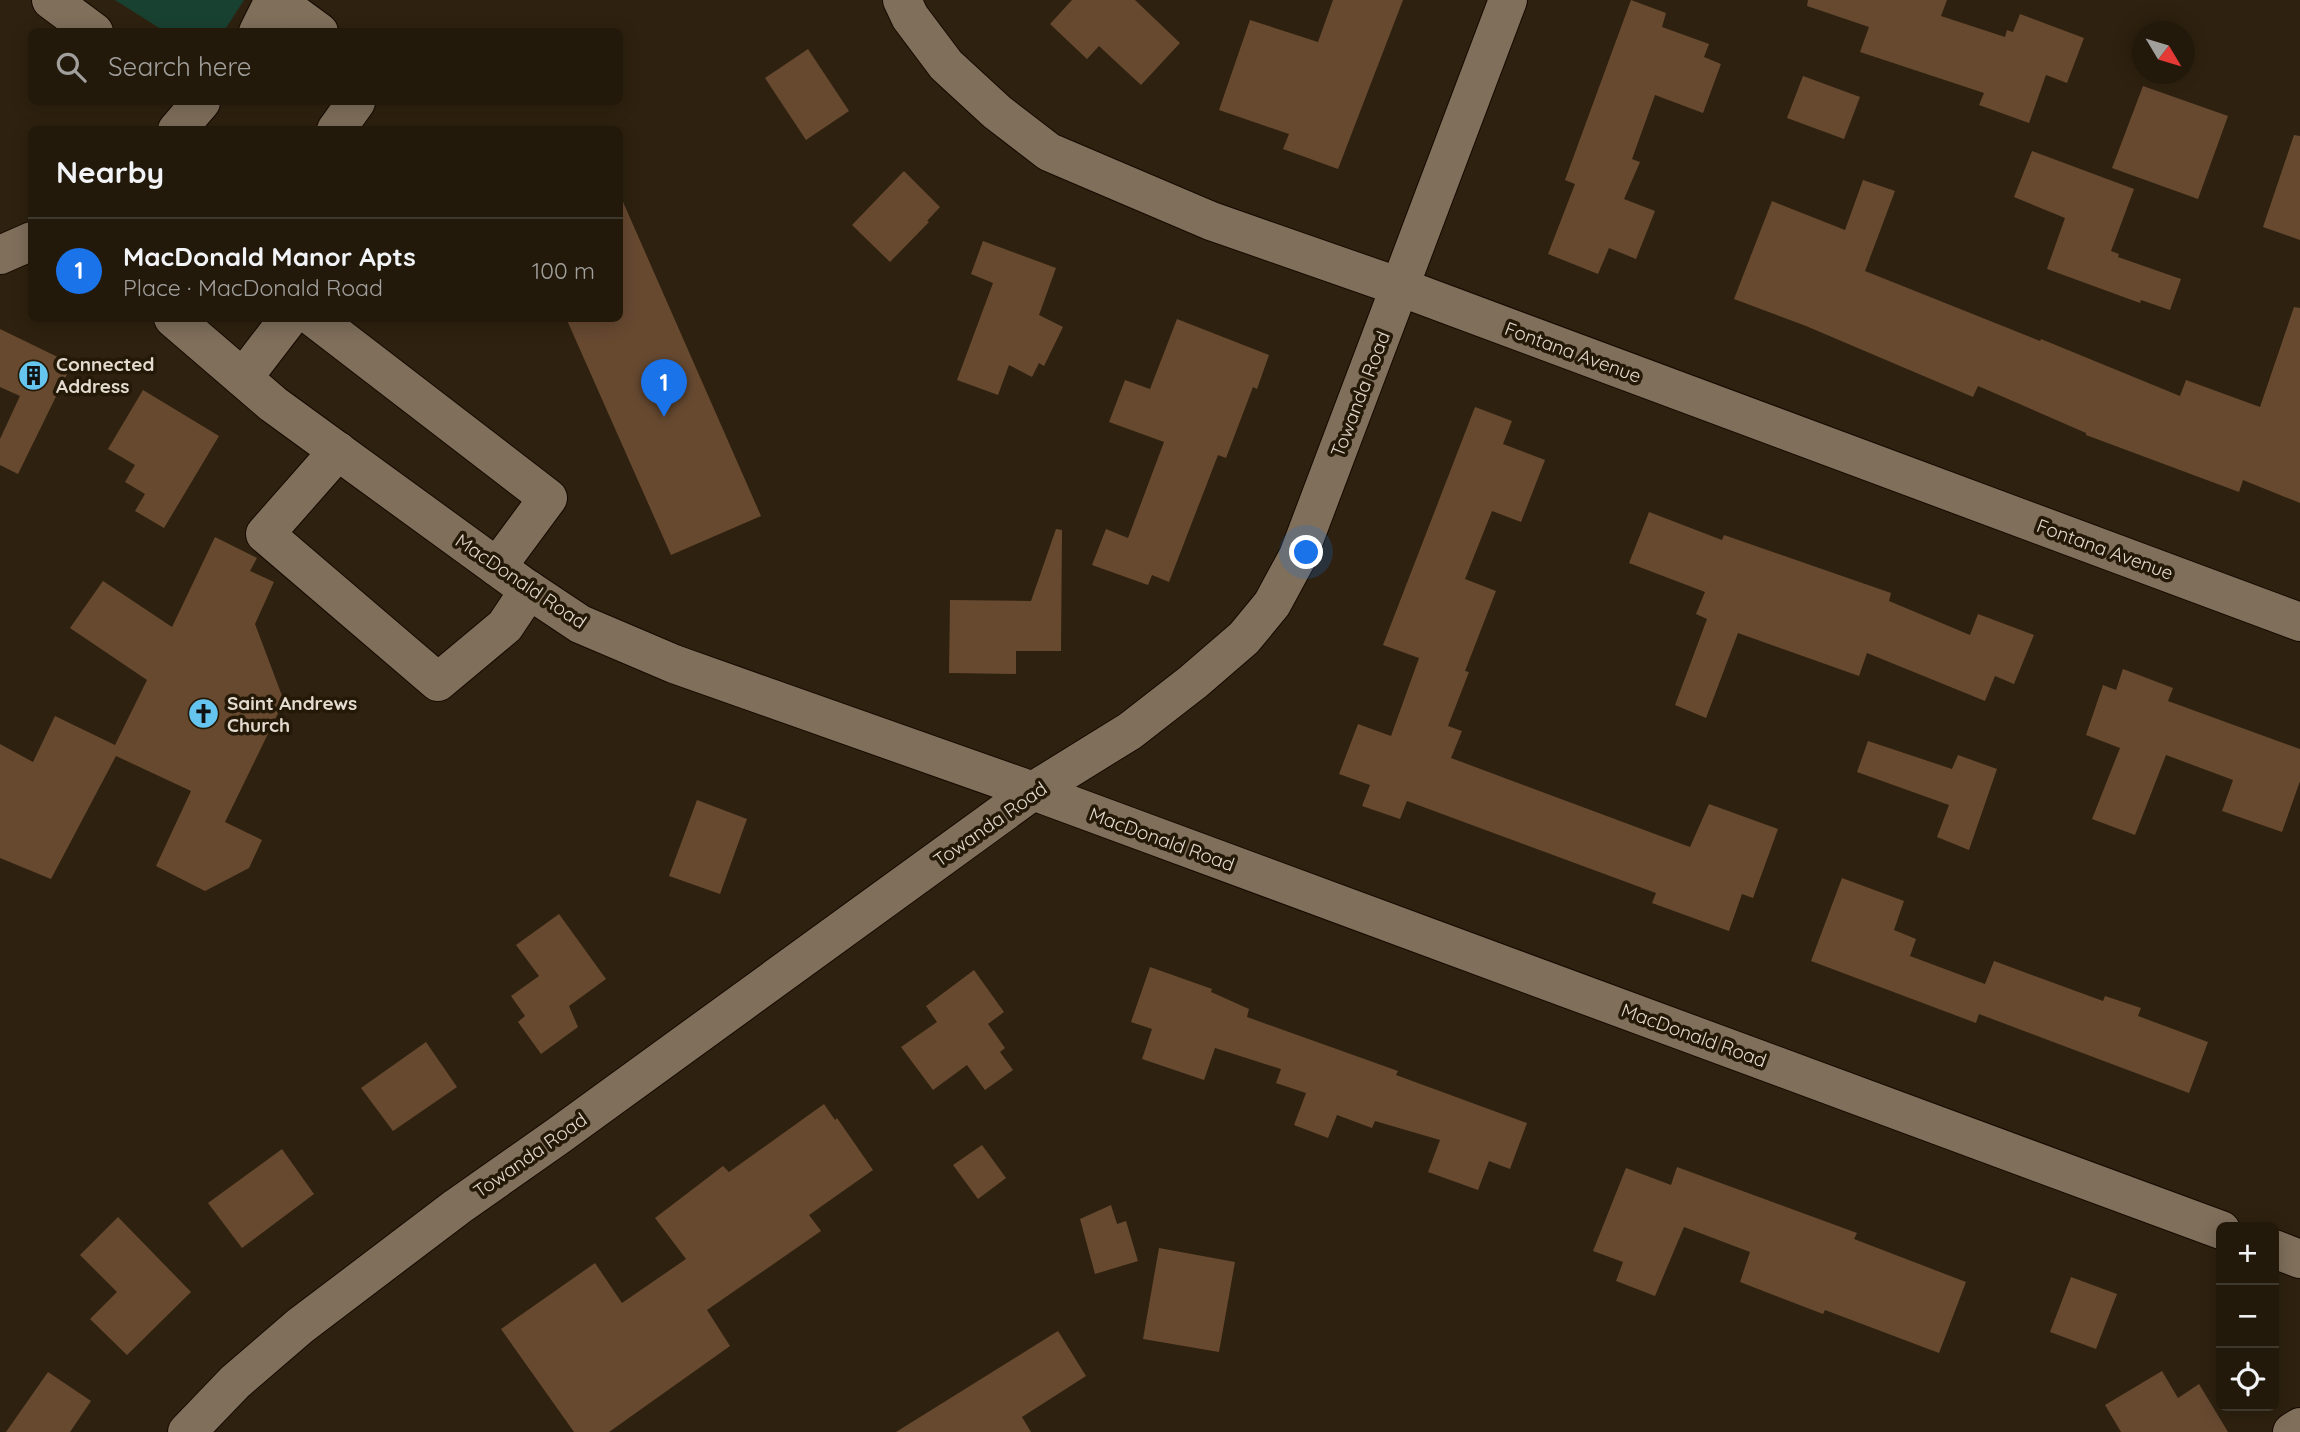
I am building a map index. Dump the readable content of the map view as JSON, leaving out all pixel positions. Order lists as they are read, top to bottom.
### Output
{
  "streets": {
    "street": ["Fontana Avenue", "Towanda Road", "MacDonald Road"]
  },
  "crossings": [
    ["Fontana Avenue", "Towanda Road"],
    ["Towanda Road", "MacDonald Road"]
  ],
  "places": {
    "building": ["Connected Address"],
    "church": ["Saint Andrews Church"]
  },
  "north": "bottom right",
  "page": {
    "search": "Search here",
    "heading": "Nearby",
    "list": [
      {
        "mark": "1",
        "name": "MacDonald Manor Apts",
        "note": "Place · MacDonald Road",
        "value": "100 m"
      }
    ],
    "pins": "1",
    "map_buttons": ["+", "−"]
  }
}
